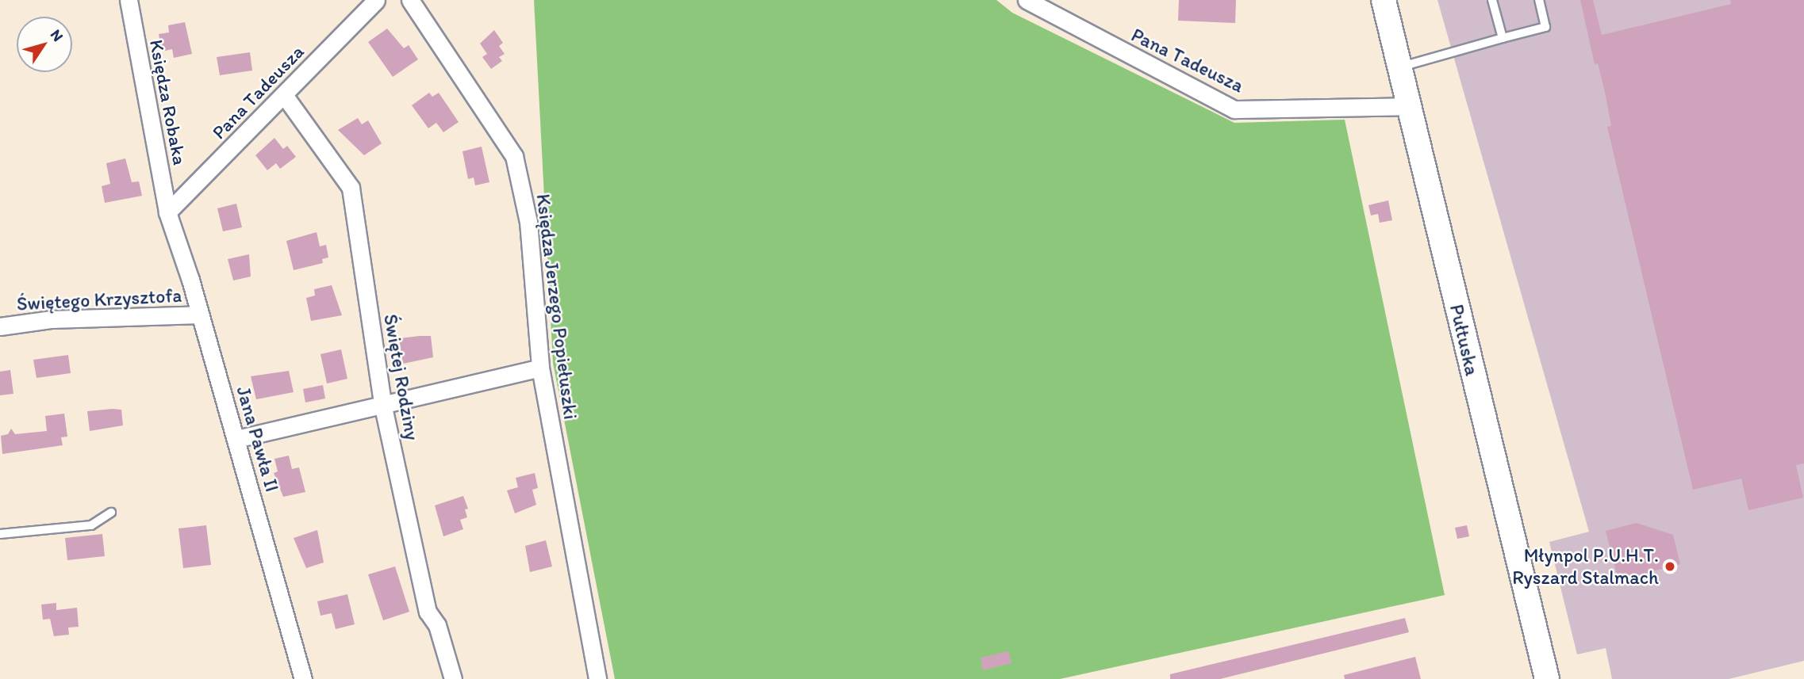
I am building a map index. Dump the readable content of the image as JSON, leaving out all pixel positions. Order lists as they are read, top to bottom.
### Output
{
  "streets": {
    "main road": ["Pułtuska"],
    "street": [
      "Pana Tadeusza",
      "Księdza Robaka",
      "Świętego Krzysztofa",
      "Księdza Jerzego Popiełuszki",
      "Świętej Rodziny",
      "Jana Pawła II"
    ]
  },
  "crossings": [
    ["Pana Tadeusza", "Księdza Robaka"],
    ["Pana Tadeusza", "Pułtuska"],
    ["Pana Tadeusza", "Świętej Rodziny"],
    ["Pana Tadeusza", "Jana Pawła II"],
    ["Księdza Robaka", "Jana Pawła II"],
    ["Świętego Krzysztofa", "Jana Pawła II"]
  ],
  "places": ["Młynpol P.U.H.T. Ryszard Stalmach"],
  "north": "top right"
}
